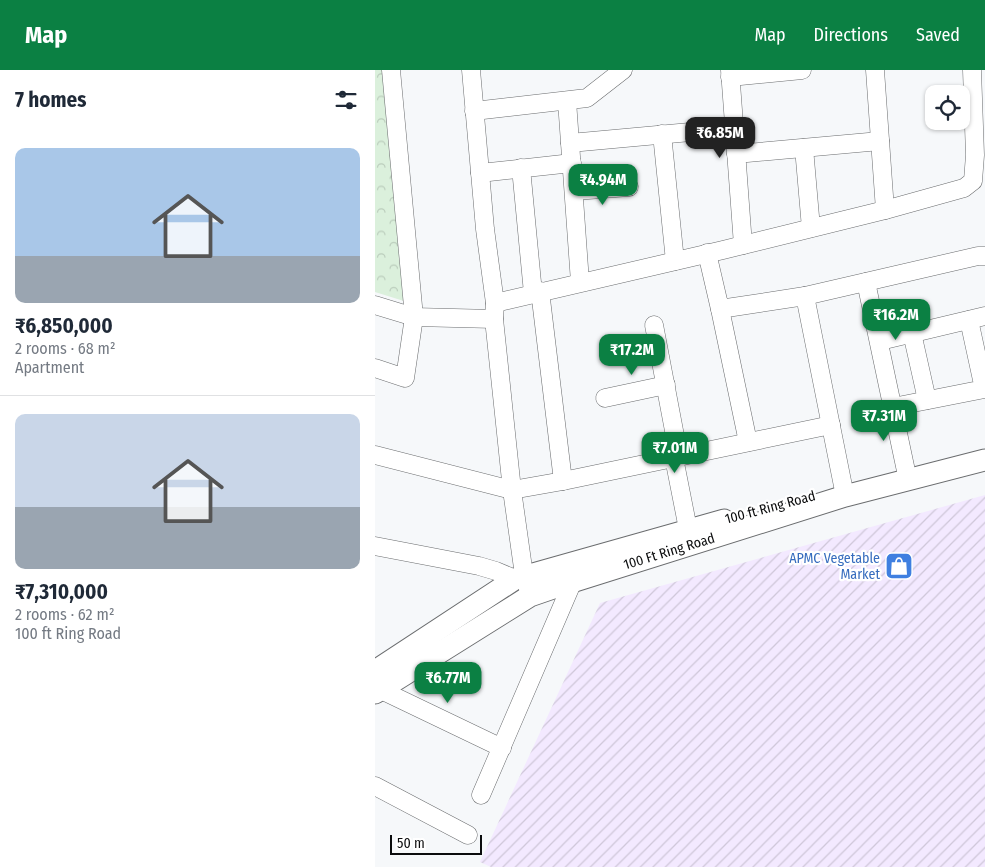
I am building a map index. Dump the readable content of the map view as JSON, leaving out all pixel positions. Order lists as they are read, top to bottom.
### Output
{
  "streets": {
    "main road": ["100 ft Ring Road", "100 Ft Ring Road"]
  },
  "crossings": [
    ["100 ft Ring Road", "100 Ft Ring Road"]
  ],
  "places": {
    "shop": ["APMC Vegetable Market"]
  },
  "scale_bar": "50 m",
  "page": {
    "header": "Map",
    "nav": ["Map", "Directions", "Saved"],
    "heading": "7 homes",
    "price": [
      "₹6.85M",
      "₹4.94M",
      "₹16.2M",
      "₹17.2M",
      "₹7.31M",
      "₹7.01M",
      "₹6.77M"
    ],
    "list": [
      {
        "name": "₹6,850,000",
        "note": "2 rooms · 68 m² · Apartment"
      },
      {
        "name": "₹7,310,000",
        "note": "2 rooms · 62 m² · 100 ft Ring Road"
      }
    ],
    "scale": "50 m"
  }
}
